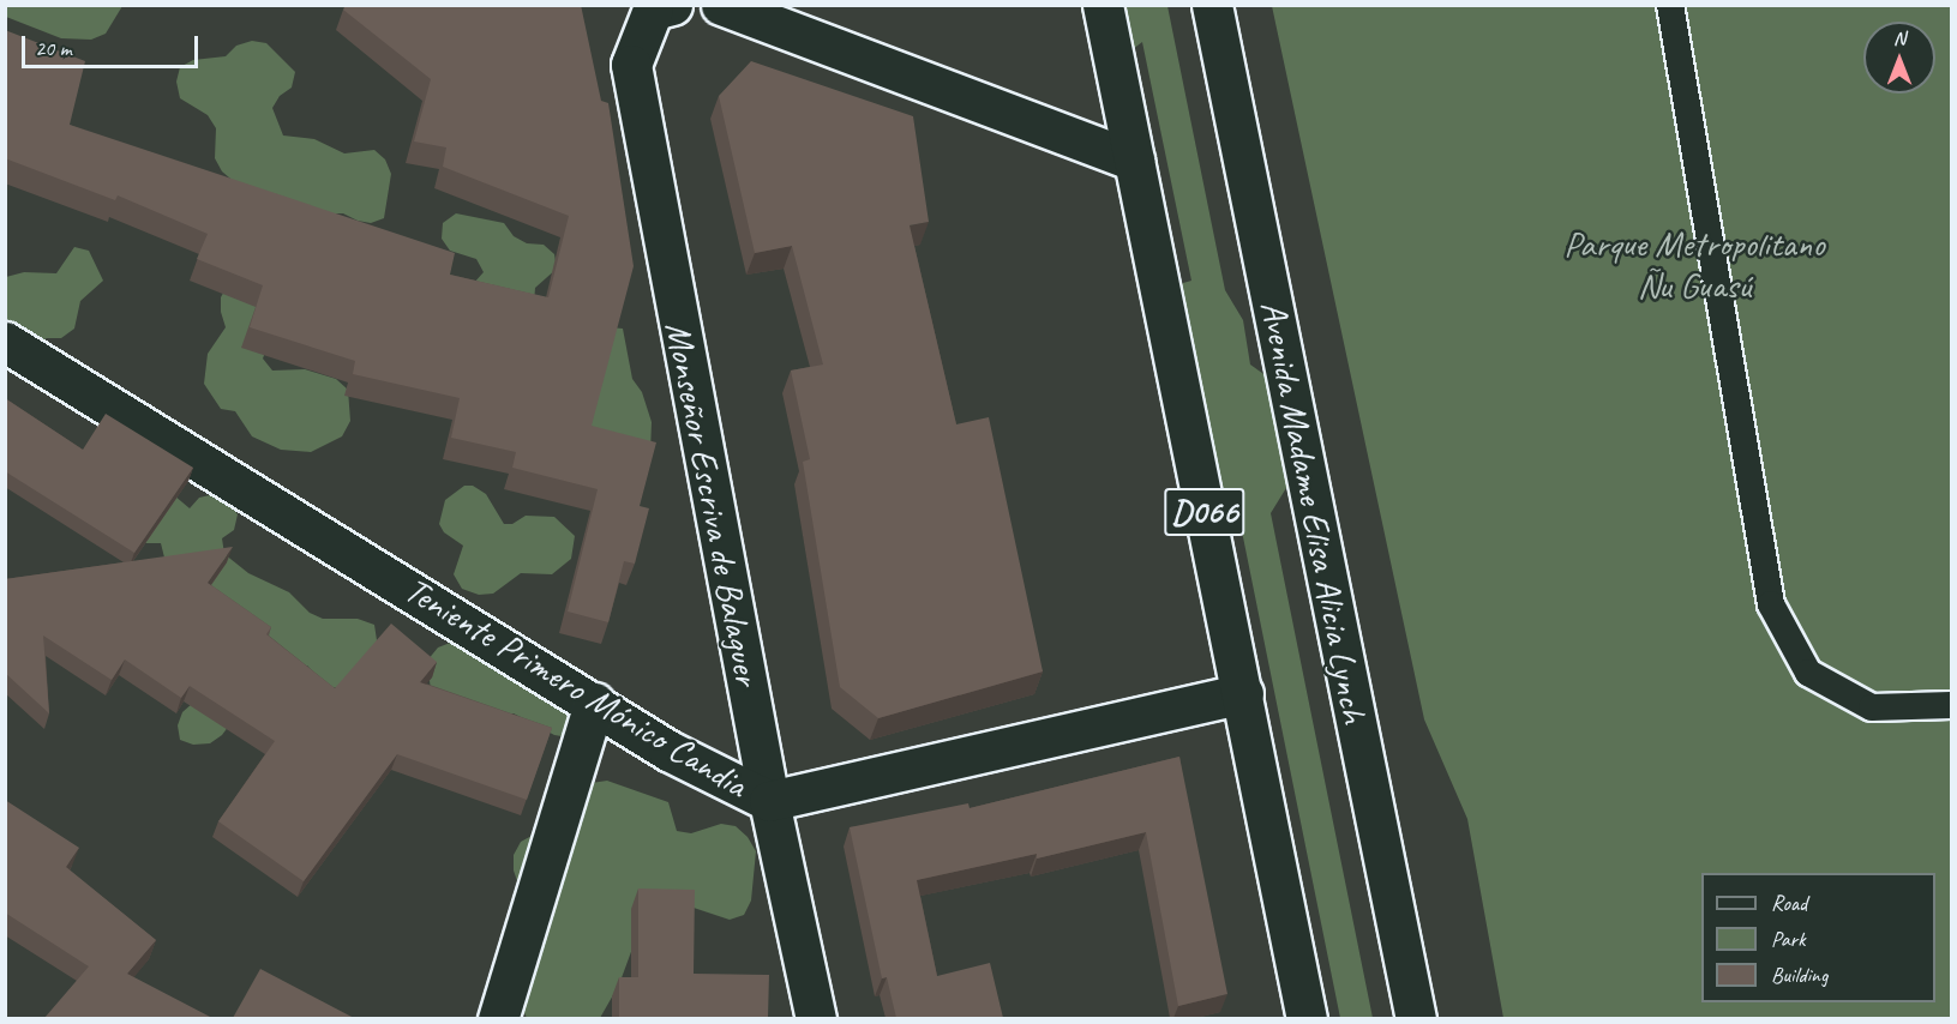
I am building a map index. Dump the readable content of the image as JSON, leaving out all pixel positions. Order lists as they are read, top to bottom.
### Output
{
  "streets": {
    "main road": [
      "Monseñor Escriva de Balaguer",
      "D066",
      "Avenida Madame Elisa Alicia Lynch",
      "Teniente Primero Mónico Candia"
    ]
  },
  "crossings": [
    ["Monseñor Escriva de Balaguer", "Teniente Primero Mónico Candia"],
    ["D066", "Teniente Primero Mónico Candia"]
  ],
  "parks": ["Parque Metropolitano Ñu Guasú"],
  "legend": ["Road", "Park", "Building"],
  "scale_bar": "20 m",
  "north": "top"
}
